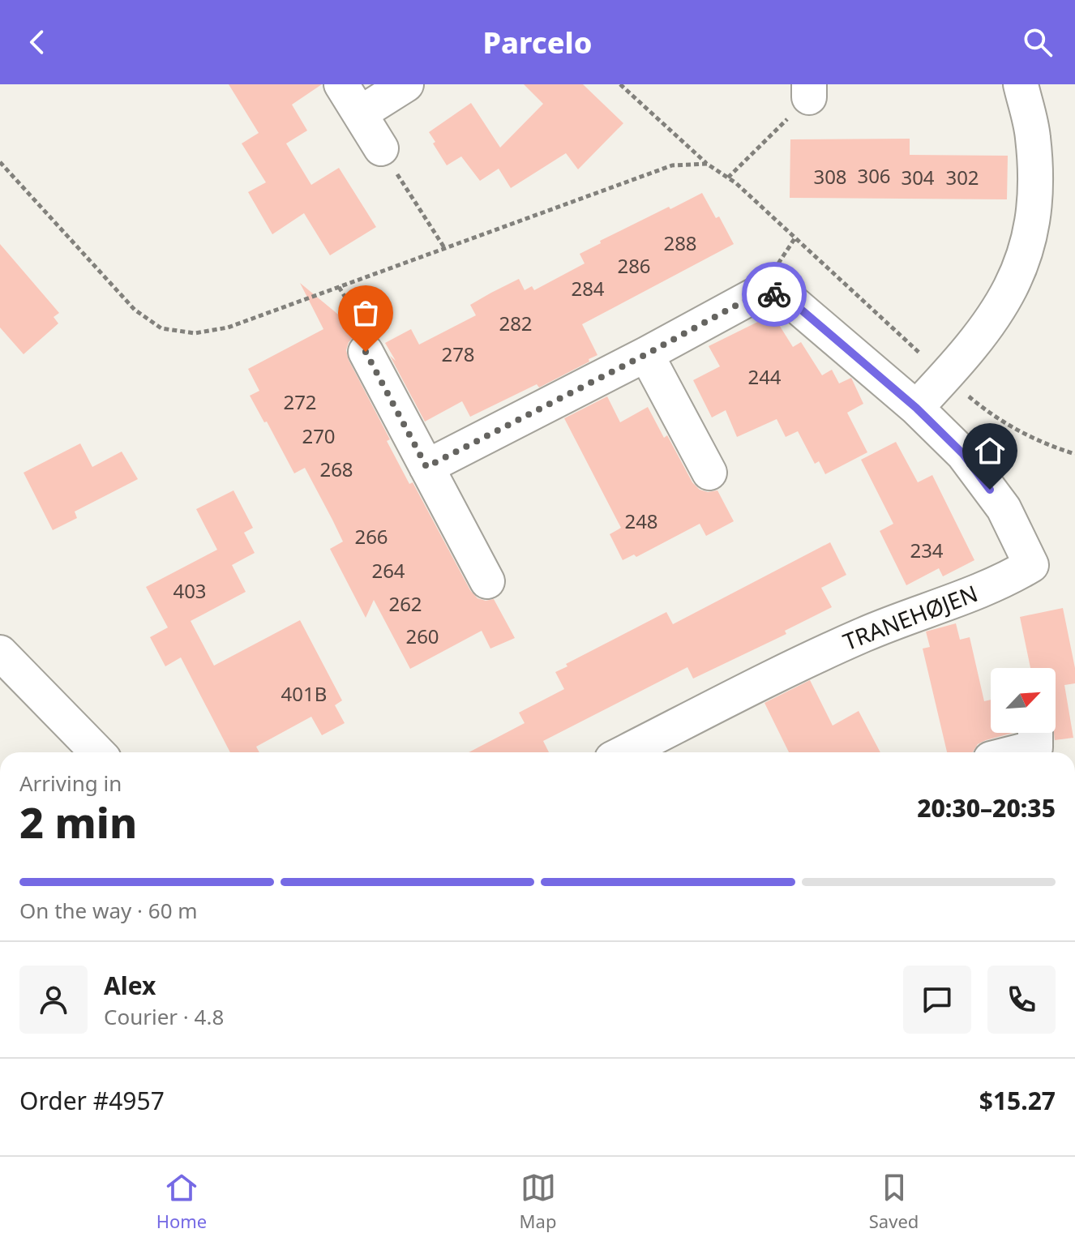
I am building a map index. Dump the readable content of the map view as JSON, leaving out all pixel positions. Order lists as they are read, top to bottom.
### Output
{
  "streets": {
    "street": ["TRANEHØJEN"]
  },
  "house_numbers": [
    "306",
    "308",
    "304",
    "302",
    "288",
    "286",
    "284",
    "282",
    "278",
    "244",
    "272",
    "270",
    "268",
    "248",
    "266",
    "234",
    "264",
    "403",
    "262",
    "260",
    "401B"
  ],
  "north": "top right",
  "page": {
    "header": "Parcelo",
    "heading": ["2 min", "Arriving in", "20:30–20:35"],
    "panel": [
      "Alex",
      "Courier · 4.8",
      "Order #4957",
      "$15.27"
    ],
    "bar": "On the way · 60 m",
    "tabs": ["Home", "Map", "Saved"]
  }
}
